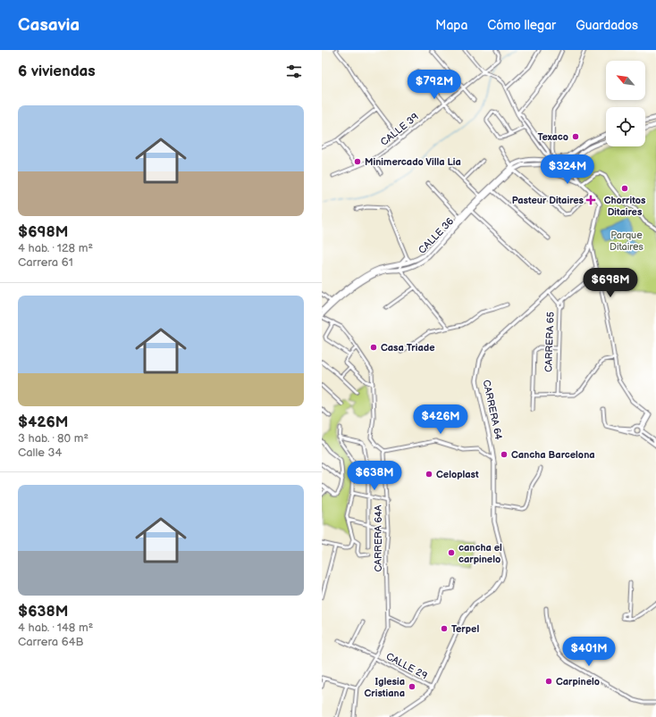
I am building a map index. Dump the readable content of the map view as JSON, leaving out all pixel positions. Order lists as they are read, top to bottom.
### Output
{
  "streets": {
    "main road": ["CALLE 36"],
    "street": [
      "CALLE 39",
      "CARRERA 65",
      "CARRERA 64",
      "CARRERA 64A",
      "CALLE 29"
    ]
  },
  "crossings": [
    ["CALLE 36", "CARRERA 64"],
    ["CARRERA 65", "CARRERA 64"],
    ["CARRERA 64", "CALLE 29"],
    ["CARRERA 64A", "CALLE 29"]
  ],
  "parks": ["Parque Ditaires"],
  "places": {
    "other": [
      "Texaco",
      "Minimercado Villa Lia",
      "Chorritos Ditaires",
      "Casa Triade",
      "Cancha Barcelona",
      "Celoplast",
      "cancha el carpinelo",
      "Terpel",
      "Carpinelo",
      "Iglesia Cristiana"
    ],
    "health": ["Pasteur Ditaires"]
  },
  "north": "top left",
  "page": {
    "header": "Casavia",
    "nav": ["Mapa", "Cómo llegar", "Guardados"],
    "heading": "6 viviendas",
    "price": [
      "$792M",
      "$324M",
      "$698M",
      "$426M",
      "$638M",
      "$401M"
    ],
    "list": [
      {
        "name": "$698M",
        "note": "4 hab. · 128 m² · Carrera 61"
      },
      {
        "name": "$426M",
        "note": "3 hab. · 80 m² · Calle 34"
      },
      {
        "name": "$638M",
        "note": "4 hab. · 148 m² · Carrera 64B"
      }
    ]
  }
}
